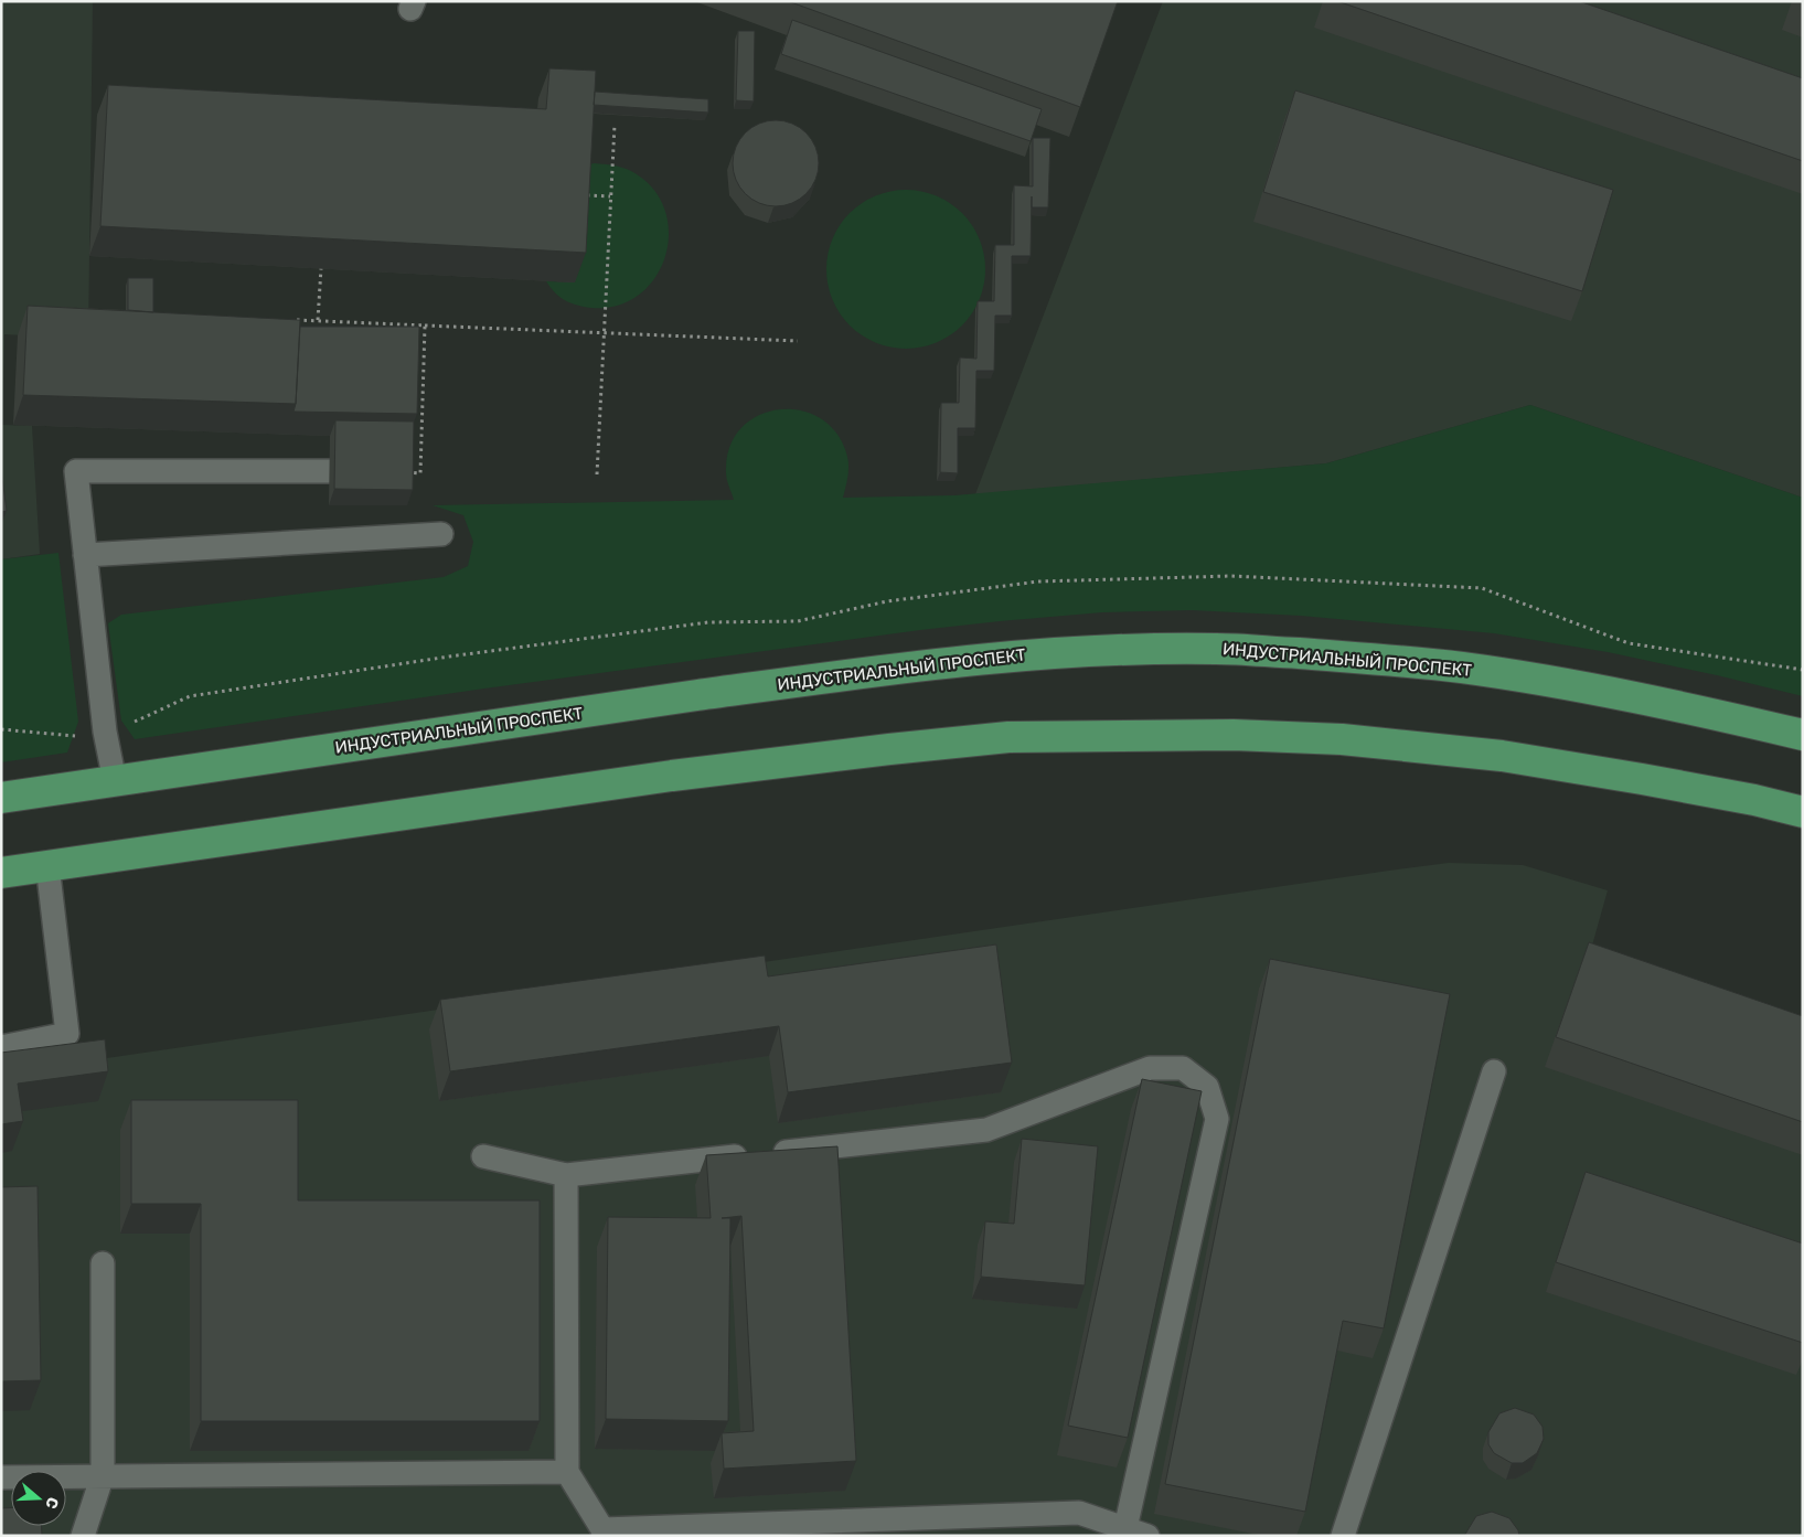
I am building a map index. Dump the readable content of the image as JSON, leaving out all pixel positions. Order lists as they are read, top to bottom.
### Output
{
  "streets": {
    "main road": ["ИНДУСТРИАЛЬНЫЙ ПРОСПЕКТ"]
  },
  "north": "right"
}
